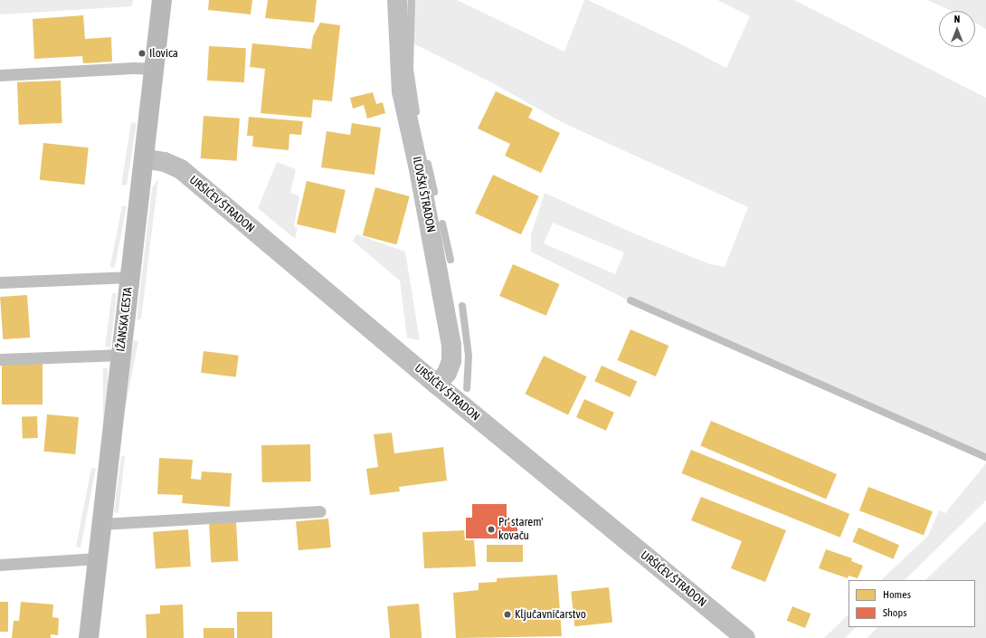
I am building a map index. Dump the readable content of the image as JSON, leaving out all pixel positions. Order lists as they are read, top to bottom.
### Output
{
  "streets": {
    "main road": ["IŽANSKA CESTA"],
    "street": ["ILOVŠKI ŠTRADON", "URŠIČEV ŠTRADON"]
  },
  "crossings": [
    ["ILOVŠKI ŠTRADON", "URŠIČEV ŠTRADON"],
    ["URŠIČEV ŠTRADON", "IŽANSKA CESTA"]
  ],
  "places": ["Ilovica", "Pr' starem' kovaču", "Ključavničarstvo"],
  "legend": ["Homes", "Shops"],
  "north": "top"
}
